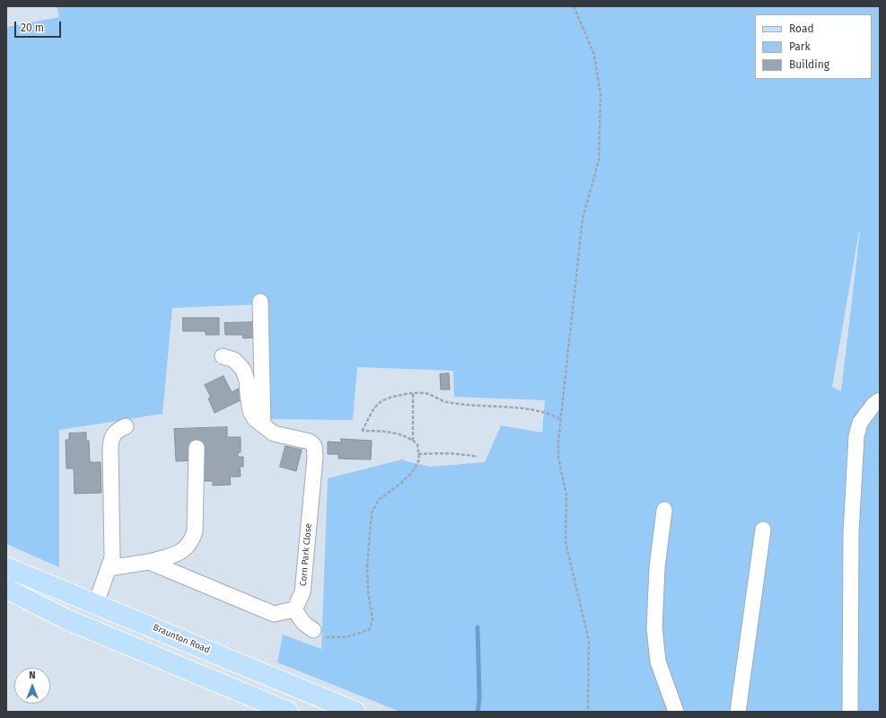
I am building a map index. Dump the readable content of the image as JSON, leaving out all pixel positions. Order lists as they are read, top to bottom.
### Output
{
  "streets": {
    "main road": ["Braunton Road"],
    "lane": ["Corn Park Close"]
  },
  "legend": ["Road", "Park", "Building"],
  "scale_bar": "20 m",
  "north": "top"
}
